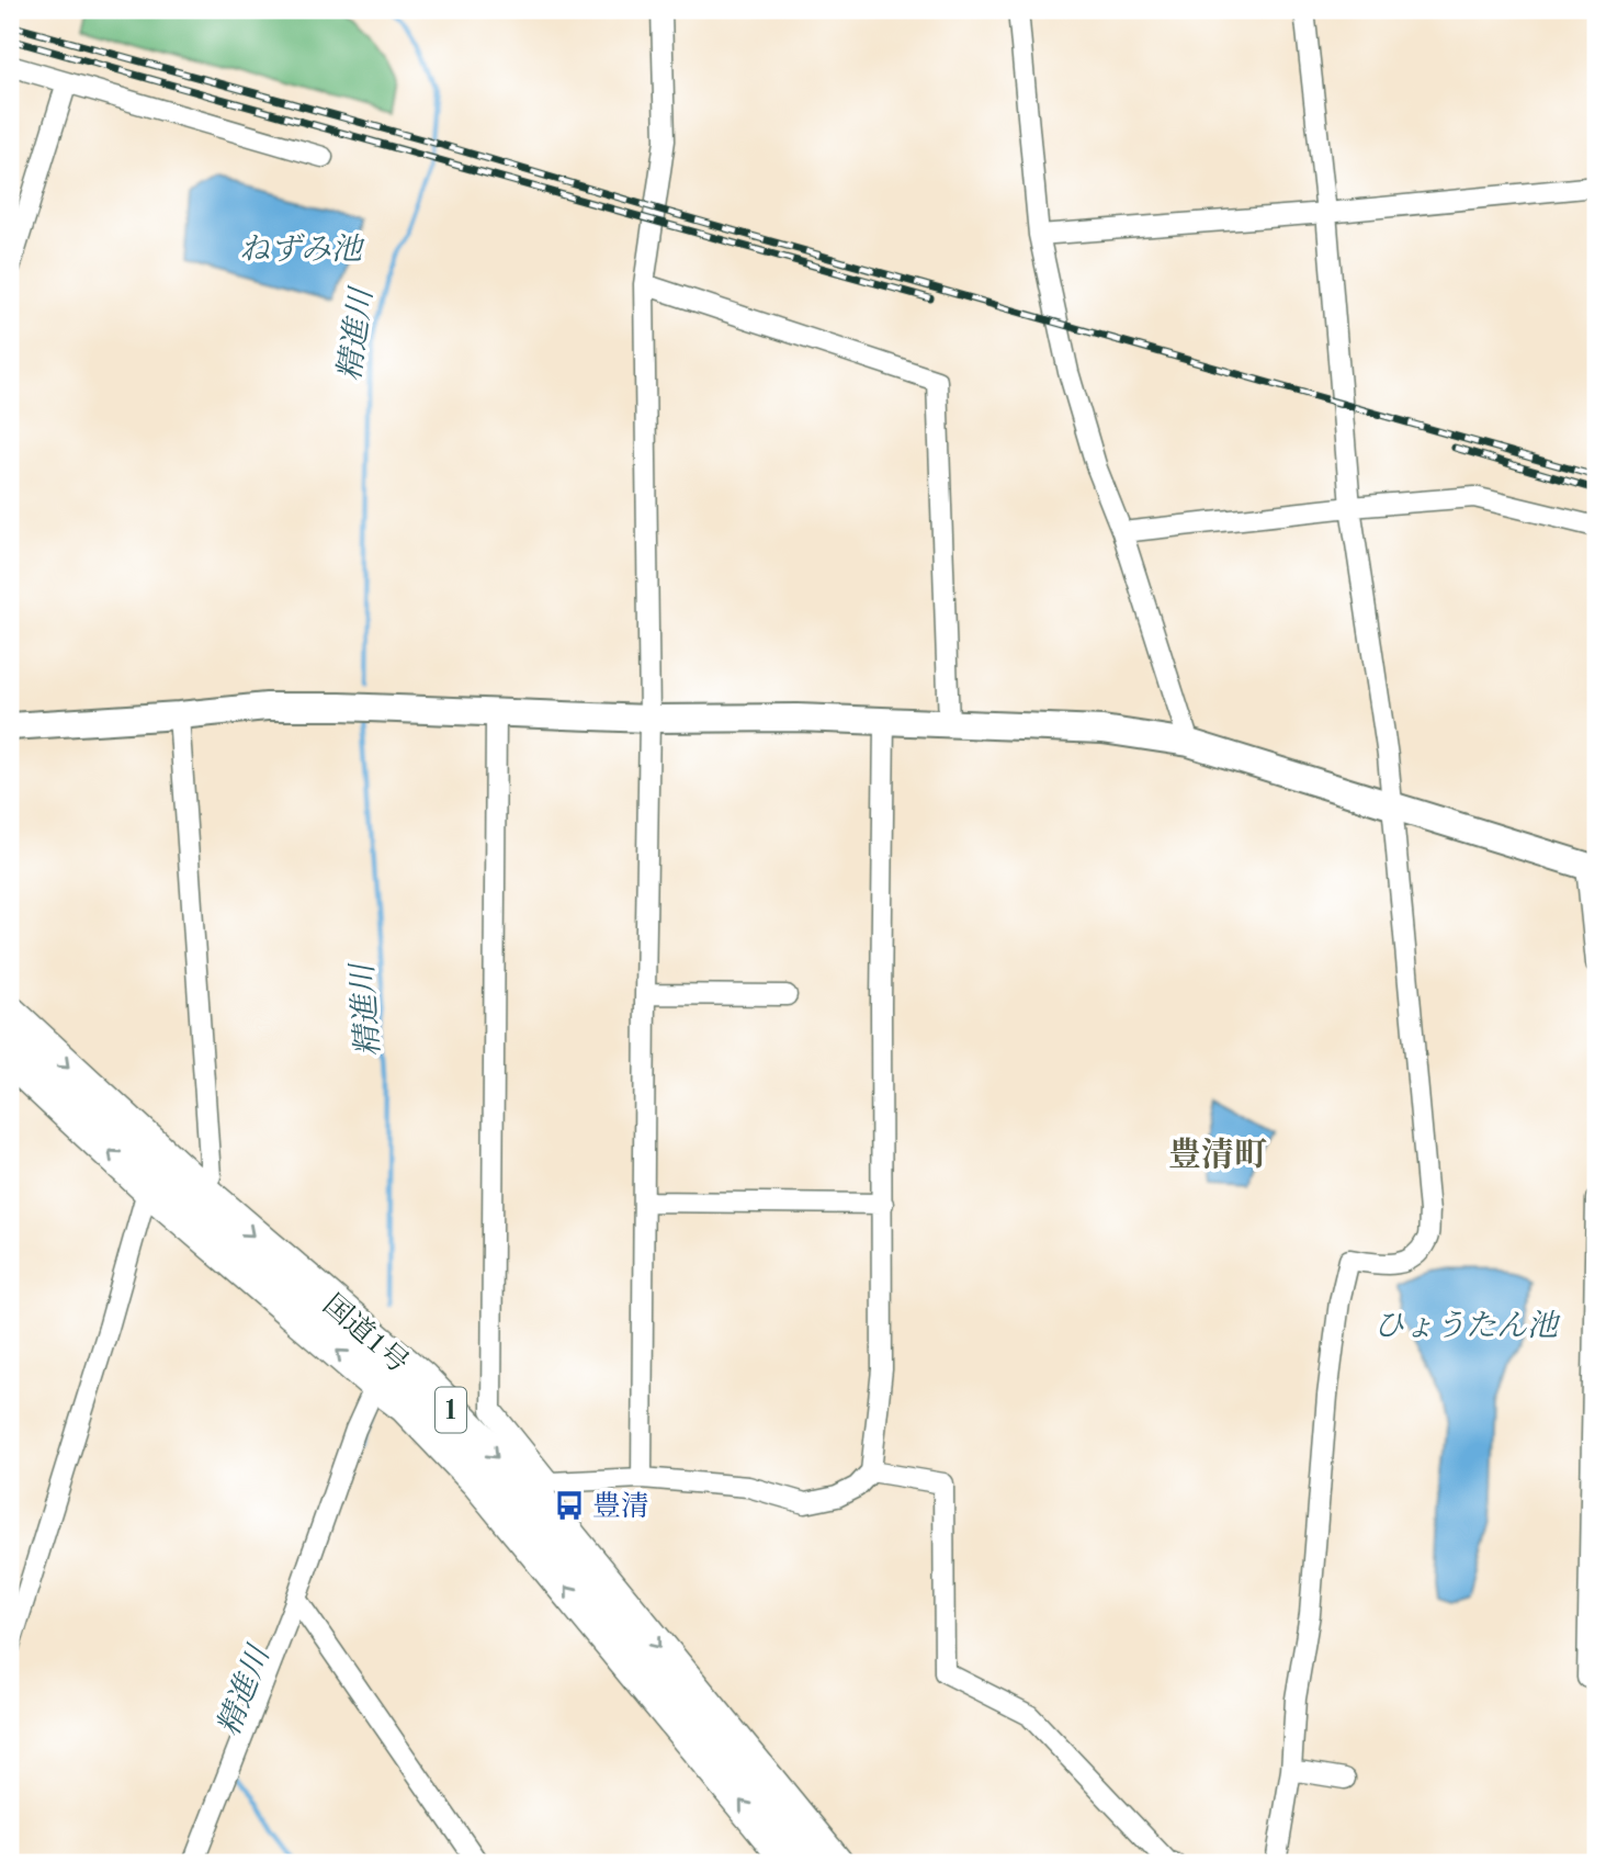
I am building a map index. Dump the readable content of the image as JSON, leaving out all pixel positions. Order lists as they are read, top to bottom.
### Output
{
  "streets": {
    "highway": ["国道1号", "1"]
  },
  "districts": ["豊清町"],
  "water": ["ねずみ池", "精進川", "ひょうたん池"],
  "places": {
    "bus stop": ["豊清"]
  }
}
